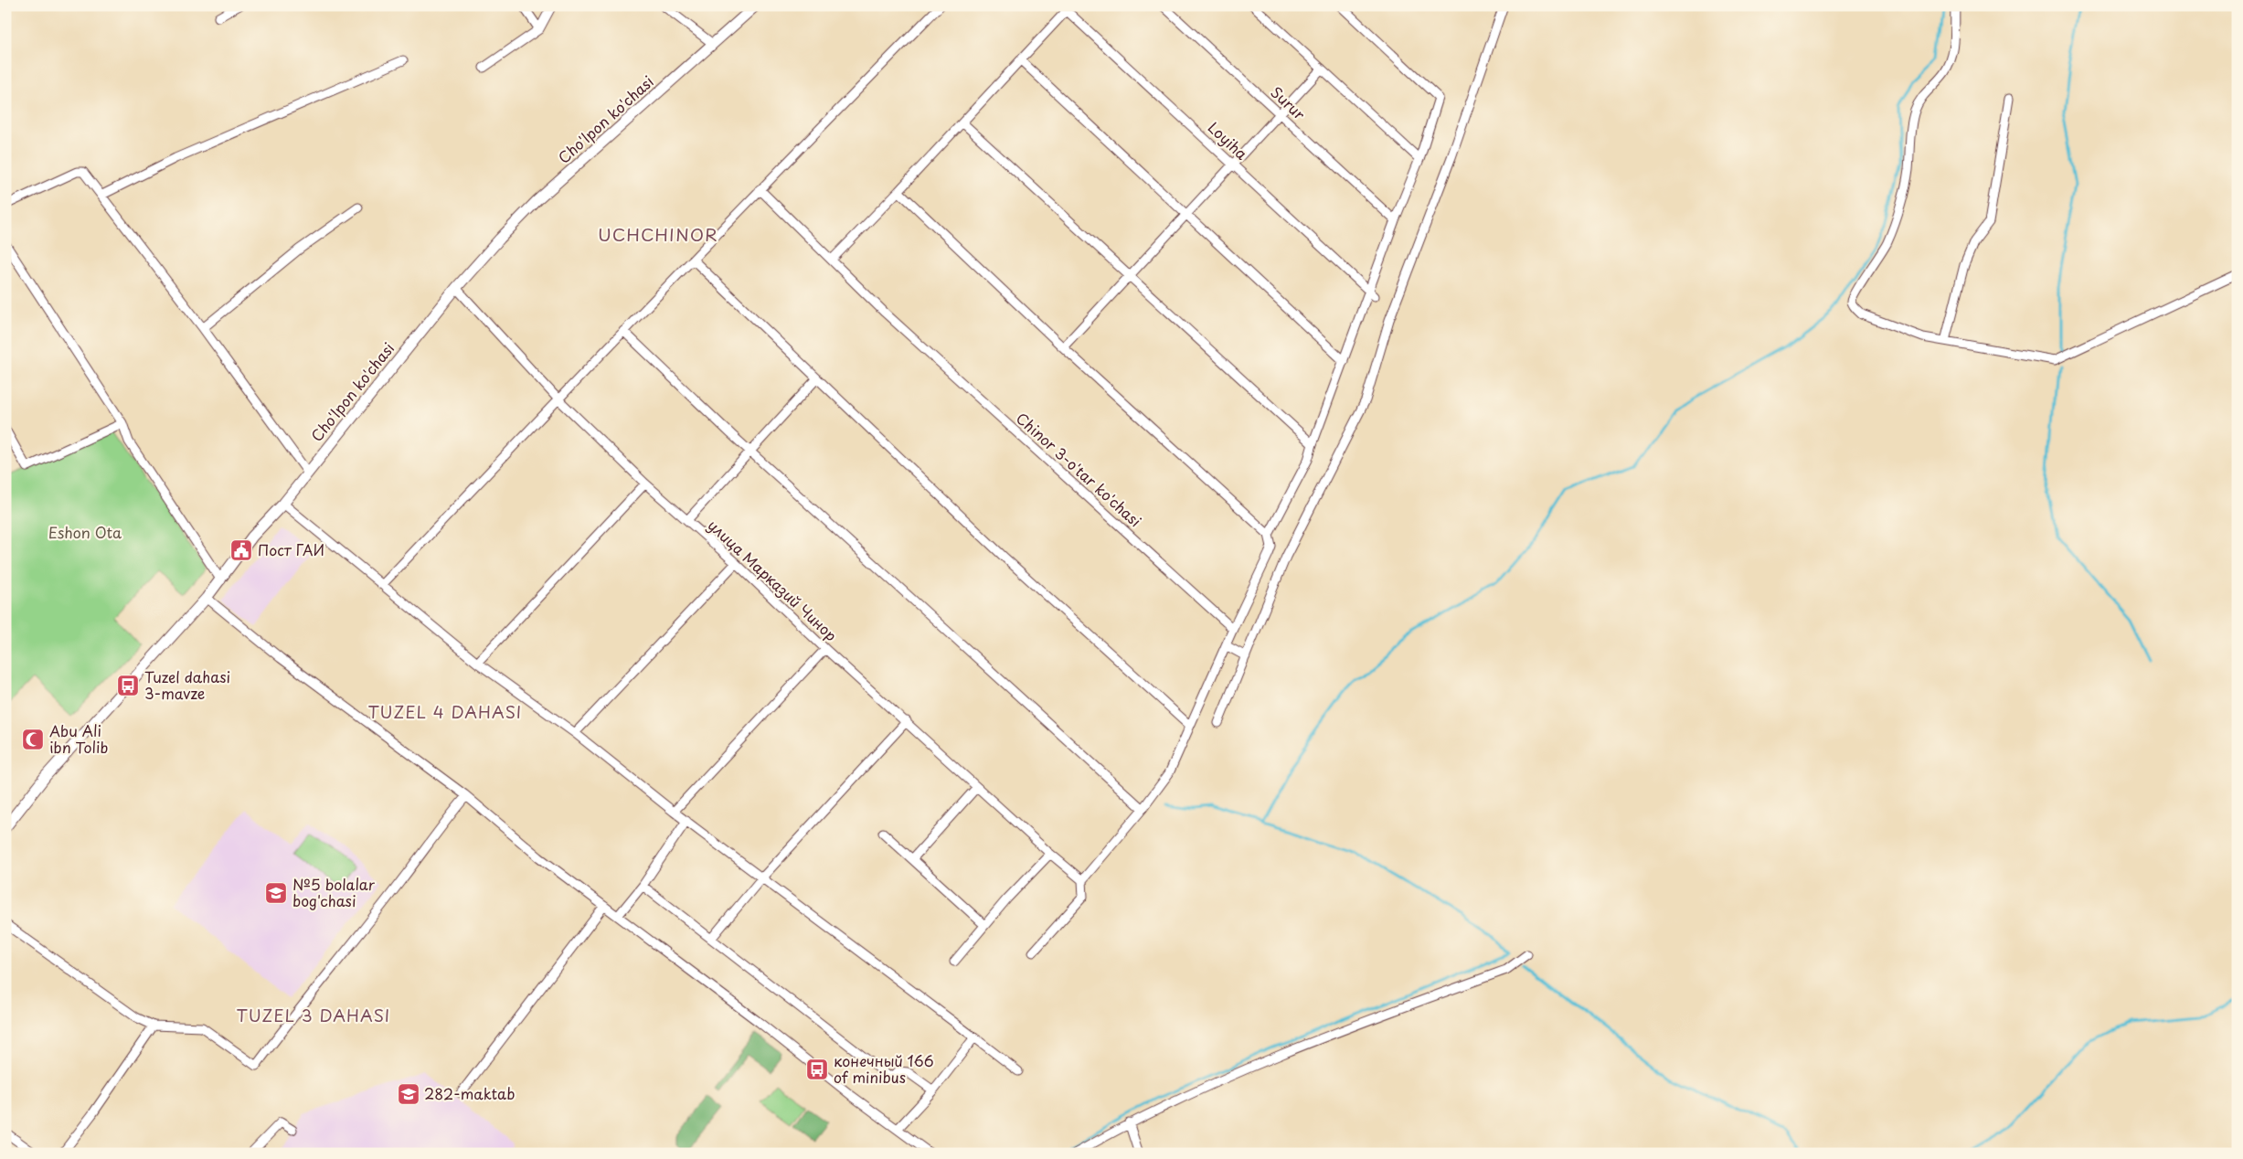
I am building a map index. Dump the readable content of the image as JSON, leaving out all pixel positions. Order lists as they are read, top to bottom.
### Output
{
  "streets": {
    "main road": ["Cho'lpon ko'chasi"],
    "street": [
      "Surur",
      "Loyiha",
      "Chinor 3-o'tar ko'chasi",
      "улица Марказий Чинор"
    ]
  },
  "crossings": [
    ["Cho'lpon ko'chasi", "улица Марказий Чинор"]
  ],
  "districts": ["UCHCHINOR", "TUZEL 4 DAHASI", "TUZEL 3 DAHASI"],
  "parks": ["Eshon Ota"],
  "places": {
    "public building": ["Пост ГАИ"],
    "bus stop": ["Tuzel dahasi 3-mavze", "конечный 166 of minibus"],
    "mosque": ["Abu Ali ibn Tolib"],
    "school or university": ["№5 bolalar bog'chasi", "282-maktab"]
  }
}
